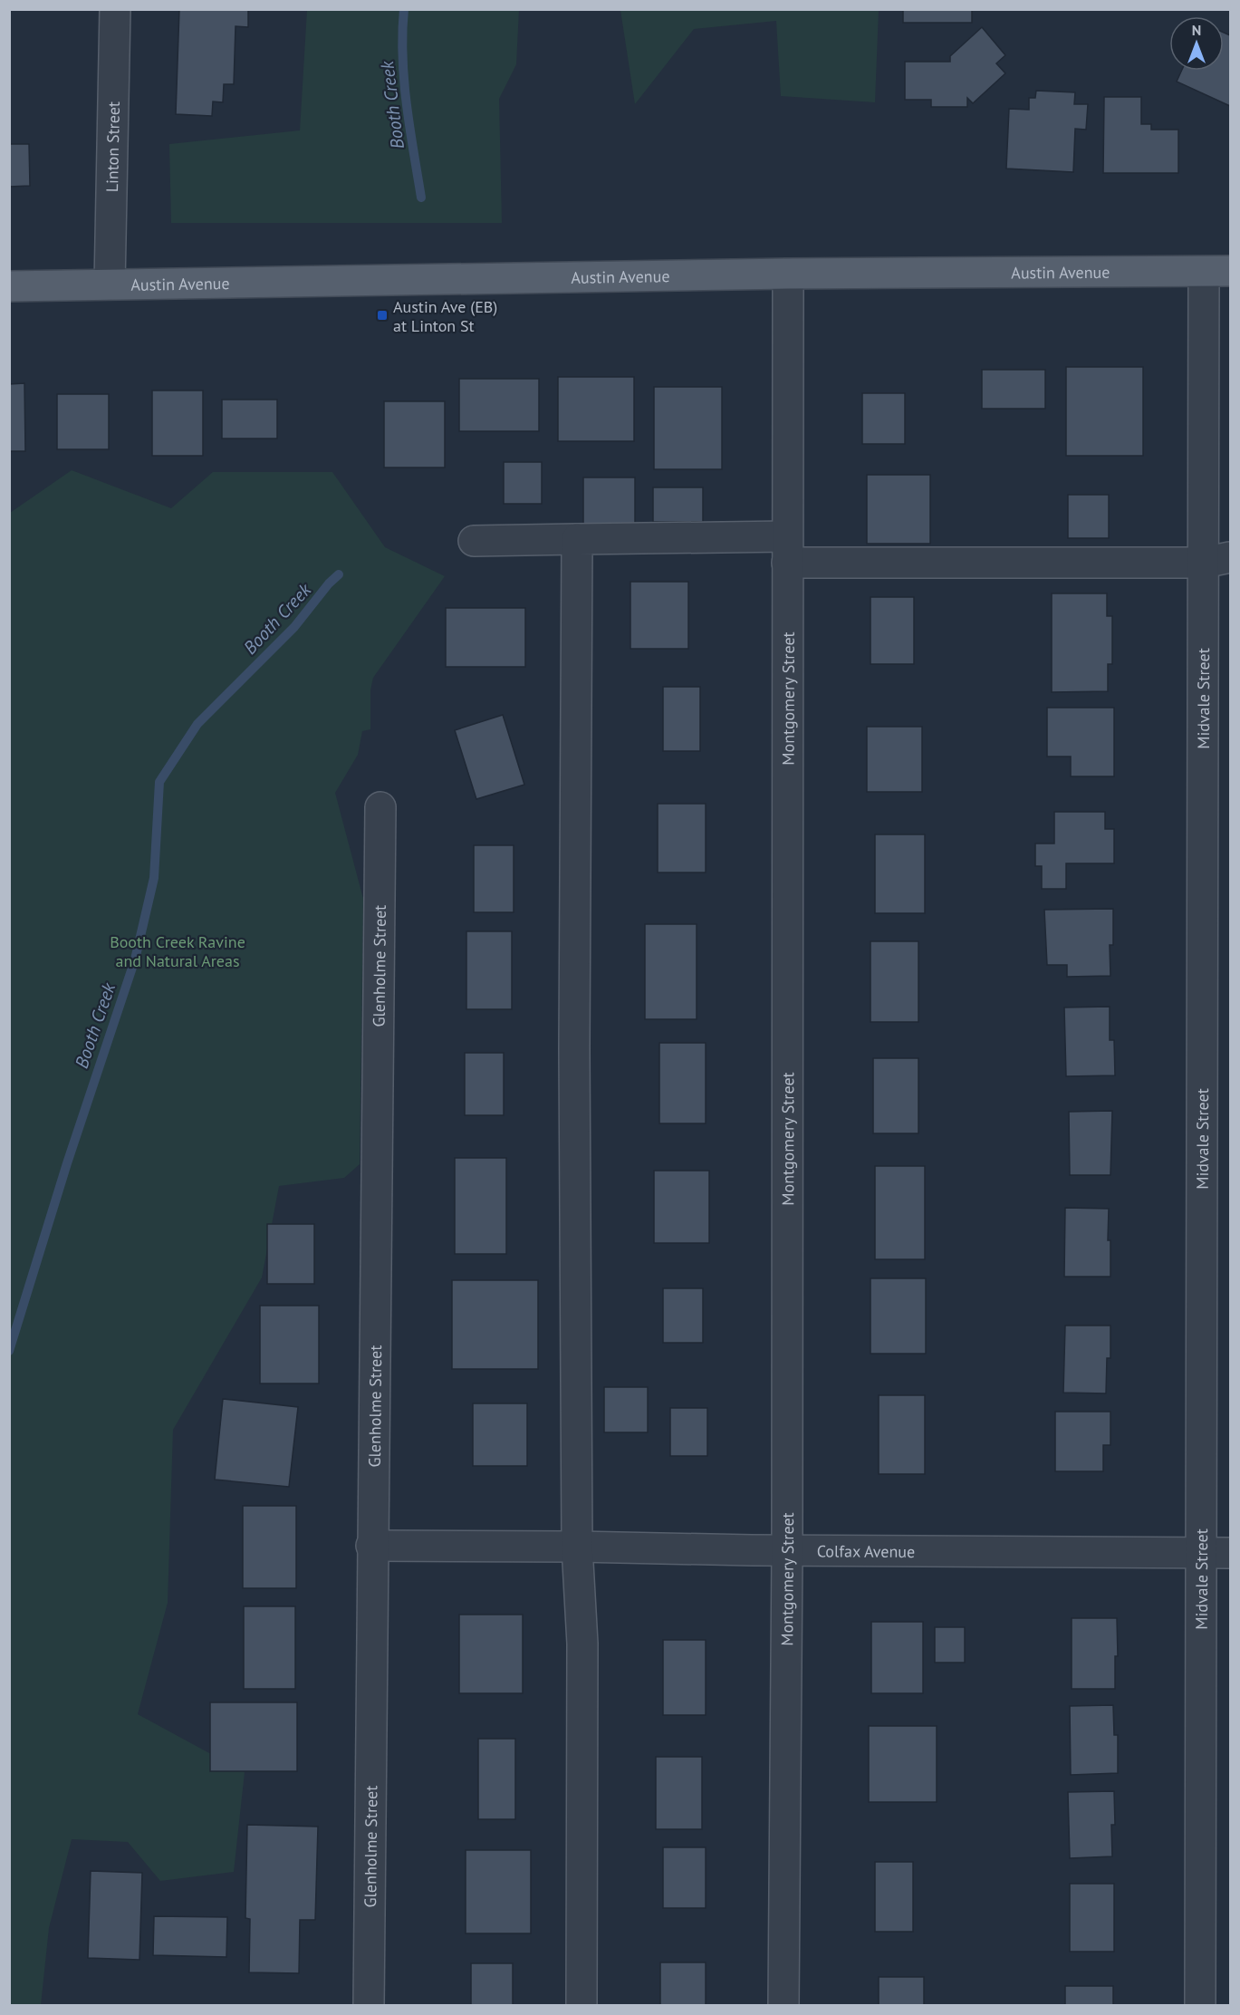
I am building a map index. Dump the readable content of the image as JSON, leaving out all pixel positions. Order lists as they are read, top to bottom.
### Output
{
  "streets": {
    "main road": ["Austin Avenue"],
    "street": [
      "Linton Street",
      "Midvale Street",
      "Montgomery Street",
      "Glenholme Street",
      "Colfax Avenue"
    ]
  },
  "crossings": [
    ["Linton Street", "Austin Avenue"],
    ["Austin Avenue", "Midvale Street"],
    ["Austin Avenue", "Montgomery Street"],
    ["Midvale Street", "Colfax Avenue"],
    ["Montgomery Street", "Colfax Avenue"],
    ["Glenholme Street", "Colfax Avenue"]
  ],
  "water": ["Booth Creek"],
  "parks": ["Booth Creek Ravine and Natural Areas"],
  "places": {
    "transit": ["Austin Ave (EB) at Linton St"]
  },
  "north": "top"
}
